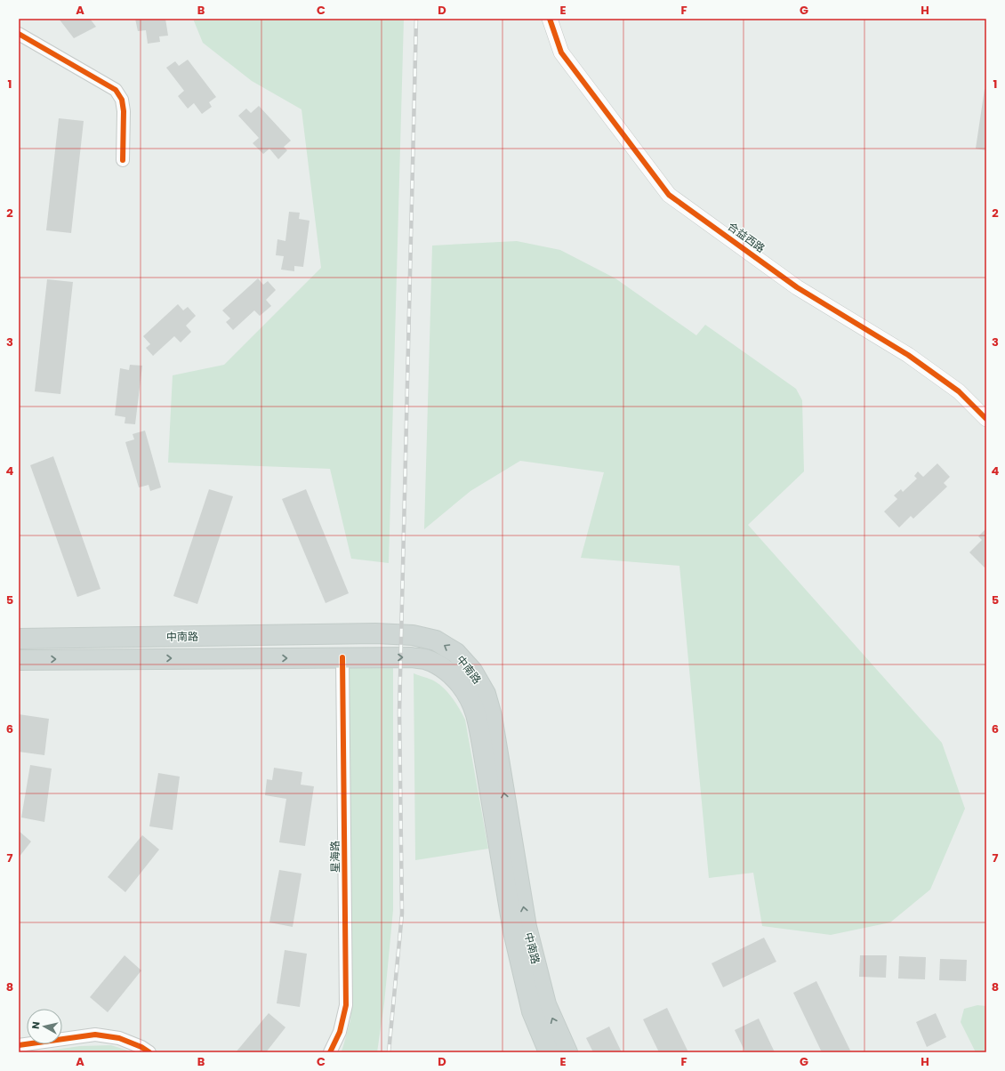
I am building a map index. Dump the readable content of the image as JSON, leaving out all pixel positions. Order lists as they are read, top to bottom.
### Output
{
  "streets": {
    "main road": ["中南路"],
    "street": ["合益西路", "星海路"]
  },
  "crossings": [
    ["中南路", "星海路"]
  ],
  "north": "left",
  "grid": {
    "columns": [
      "A",
      "B",
      "C",
      "D",
      "E",
      "F",
      "G",
      "H"
    ],
    "rows": [
      "1",
      "2",
      "3",
      "4",
      "5",
      "6",
      "7",
      "8"
    ]
  }
}
